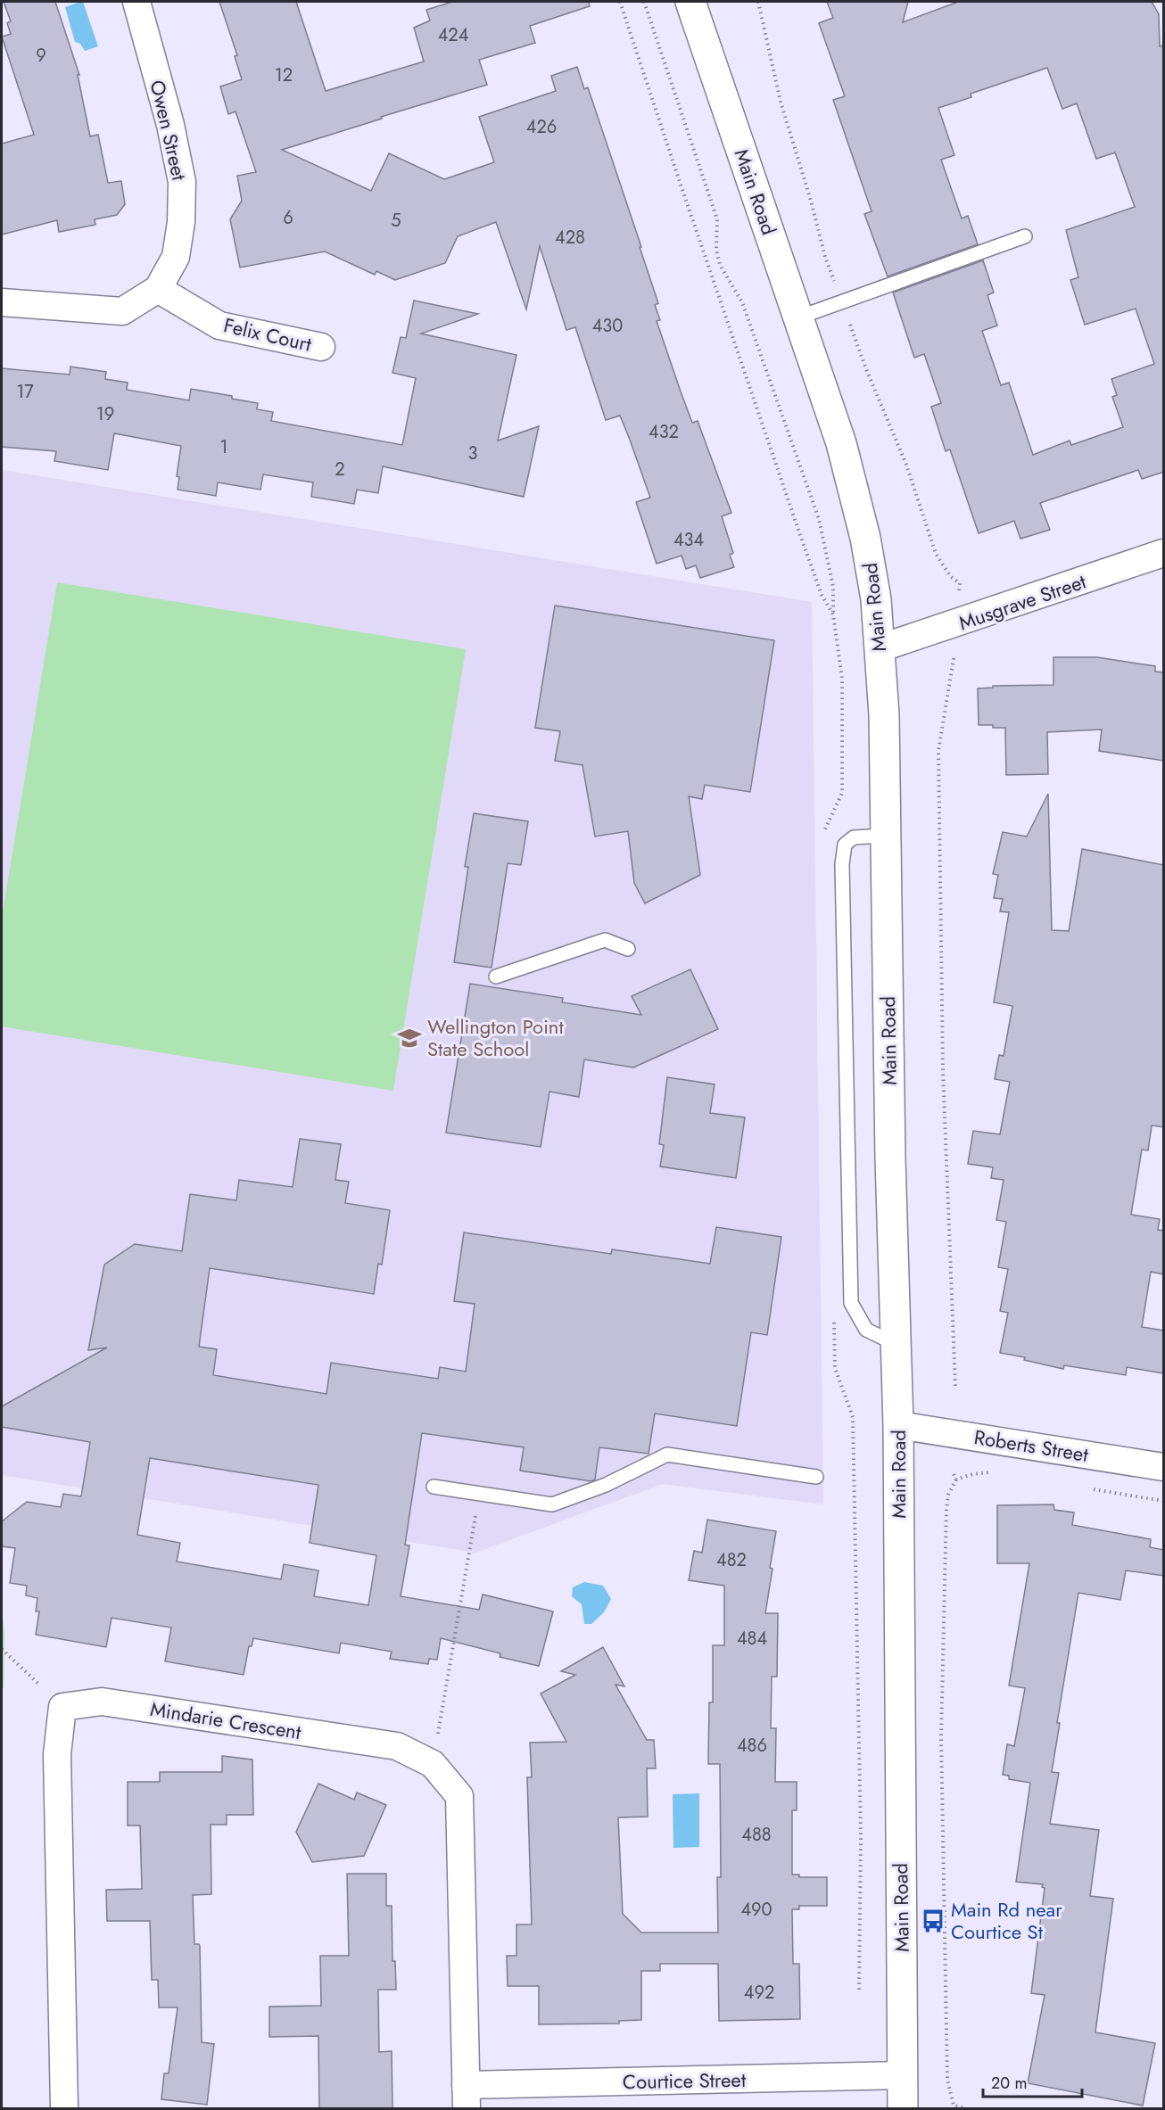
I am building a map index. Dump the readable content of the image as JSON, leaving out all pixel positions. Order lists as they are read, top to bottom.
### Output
{
  "streets": {
    "main road": ["Main Road"],
    "street": [
      "Owen Street",
      "Felix Court",
      "Musgrave Street",
      "Roberts Street",
      "Mindarie Crescent",
      "Courtice Street"
    ]
  },
  "crossings": [
    ["Owen Street", "Felix Court"],
    ["Main Road", "Musgrave Street"],
    ["Main Road", "Roberts Street"],
    ["Main Road", "Courtice Street"],
    ["Mindarie Crescent", "Courtice Street"]
  ],
  "places": {
    "school or university": ["Wellington Point State School"],
    "bus stop": ["Main Rd near Courtice St"]
  },
  "house_numbers": [
    "424",
    "9",
    "12",
    "426",
    "6",
    "5",
    "428",
    "430",
    "17",
    "19",
    "432",
    "1",
    "3",
    "2",
    "434",
    "482",
    "484",
    "486",
    "488",
    "490",
    "492"
  ],
  "scale_bar": "20 m"
}
